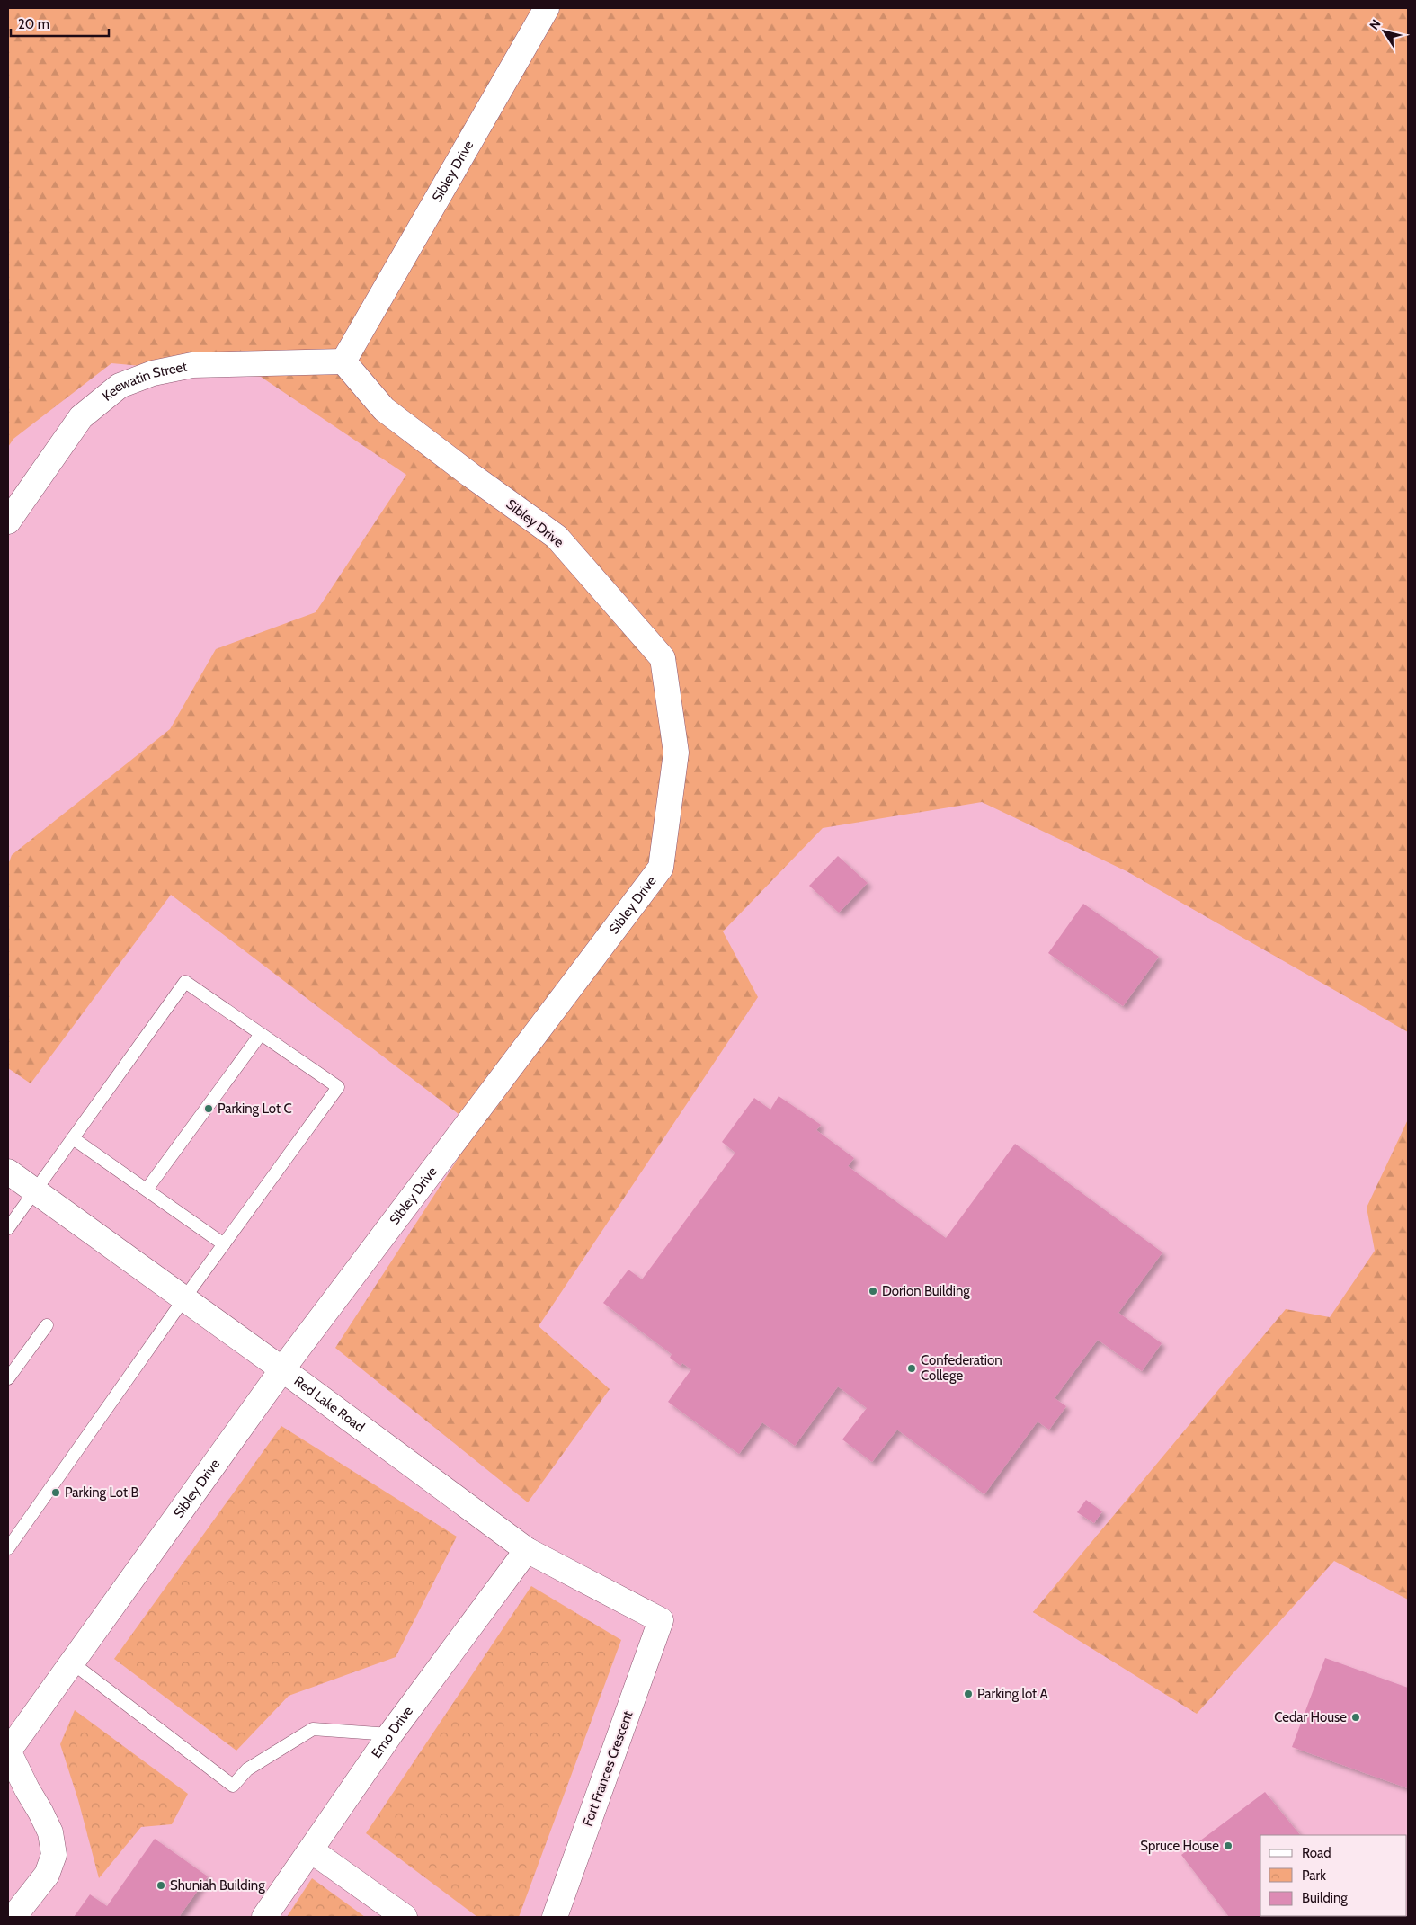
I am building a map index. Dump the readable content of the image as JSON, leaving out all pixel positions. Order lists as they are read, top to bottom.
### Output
{
  "streets": {
    "street": [
      "Sibley Drive",
      "Keewatin Street",
      "Red Lake Road",
      "Emo Drive",
      "Fort Frances Crescent"
    ]
  },
  "crossings": [
    ["Sibley Drive", "Keewatin Street"],
    ["Sibley Drive", "Red Lake Road"],
    ["Red Lake Road", "Emo Drive"],
    ["Red Lake Road", "Fort Frances Crescent"]
  ],
  "places": [
    "Parking Lot C",
    "Dorion Building",
    "Confederation College",
    "Parking Lot B",
    "Parking lot A",
    "Cedar House",
    "Spruce House",
    "Shuniah Building"
  ],
  "legend": ["Road", "Park", "Building"],
  "scale_bar": "20 m",
  "north": "top left"
}
